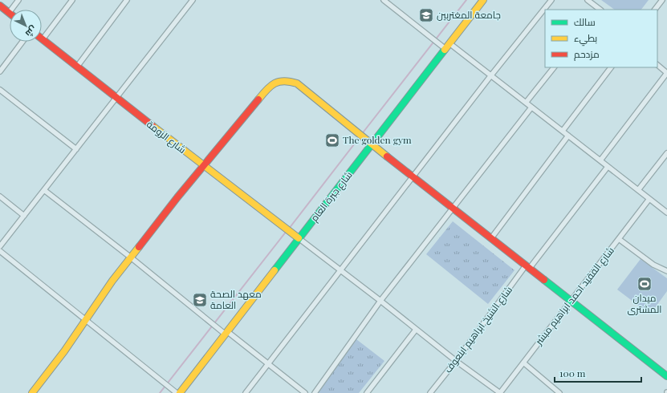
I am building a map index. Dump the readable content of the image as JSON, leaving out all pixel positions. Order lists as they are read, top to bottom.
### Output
{
  "streets": {
    "street": [
      "شارع الزومة",
      "شارع جبرة العام",
      "شارع الفقيد احمد ابراهيم مبشر",
      "شارع الشيخ ابراهيم ابنعوف"
    ]
  },
  "crossings": [
    ["شارع الزومة", "شارع جبرة العام"]
  ],
  "places": {
    "school or university": ["جامعة المغتربين", "معهد الصحة العامة"],
    "sports": ["The golden gym", "ميدان المشترى"]
  },
  "legend": ["سالك", "بطيء", "مزدحم"],
  "scale_bar": "100 m",
  "north": "bottom right"
}
